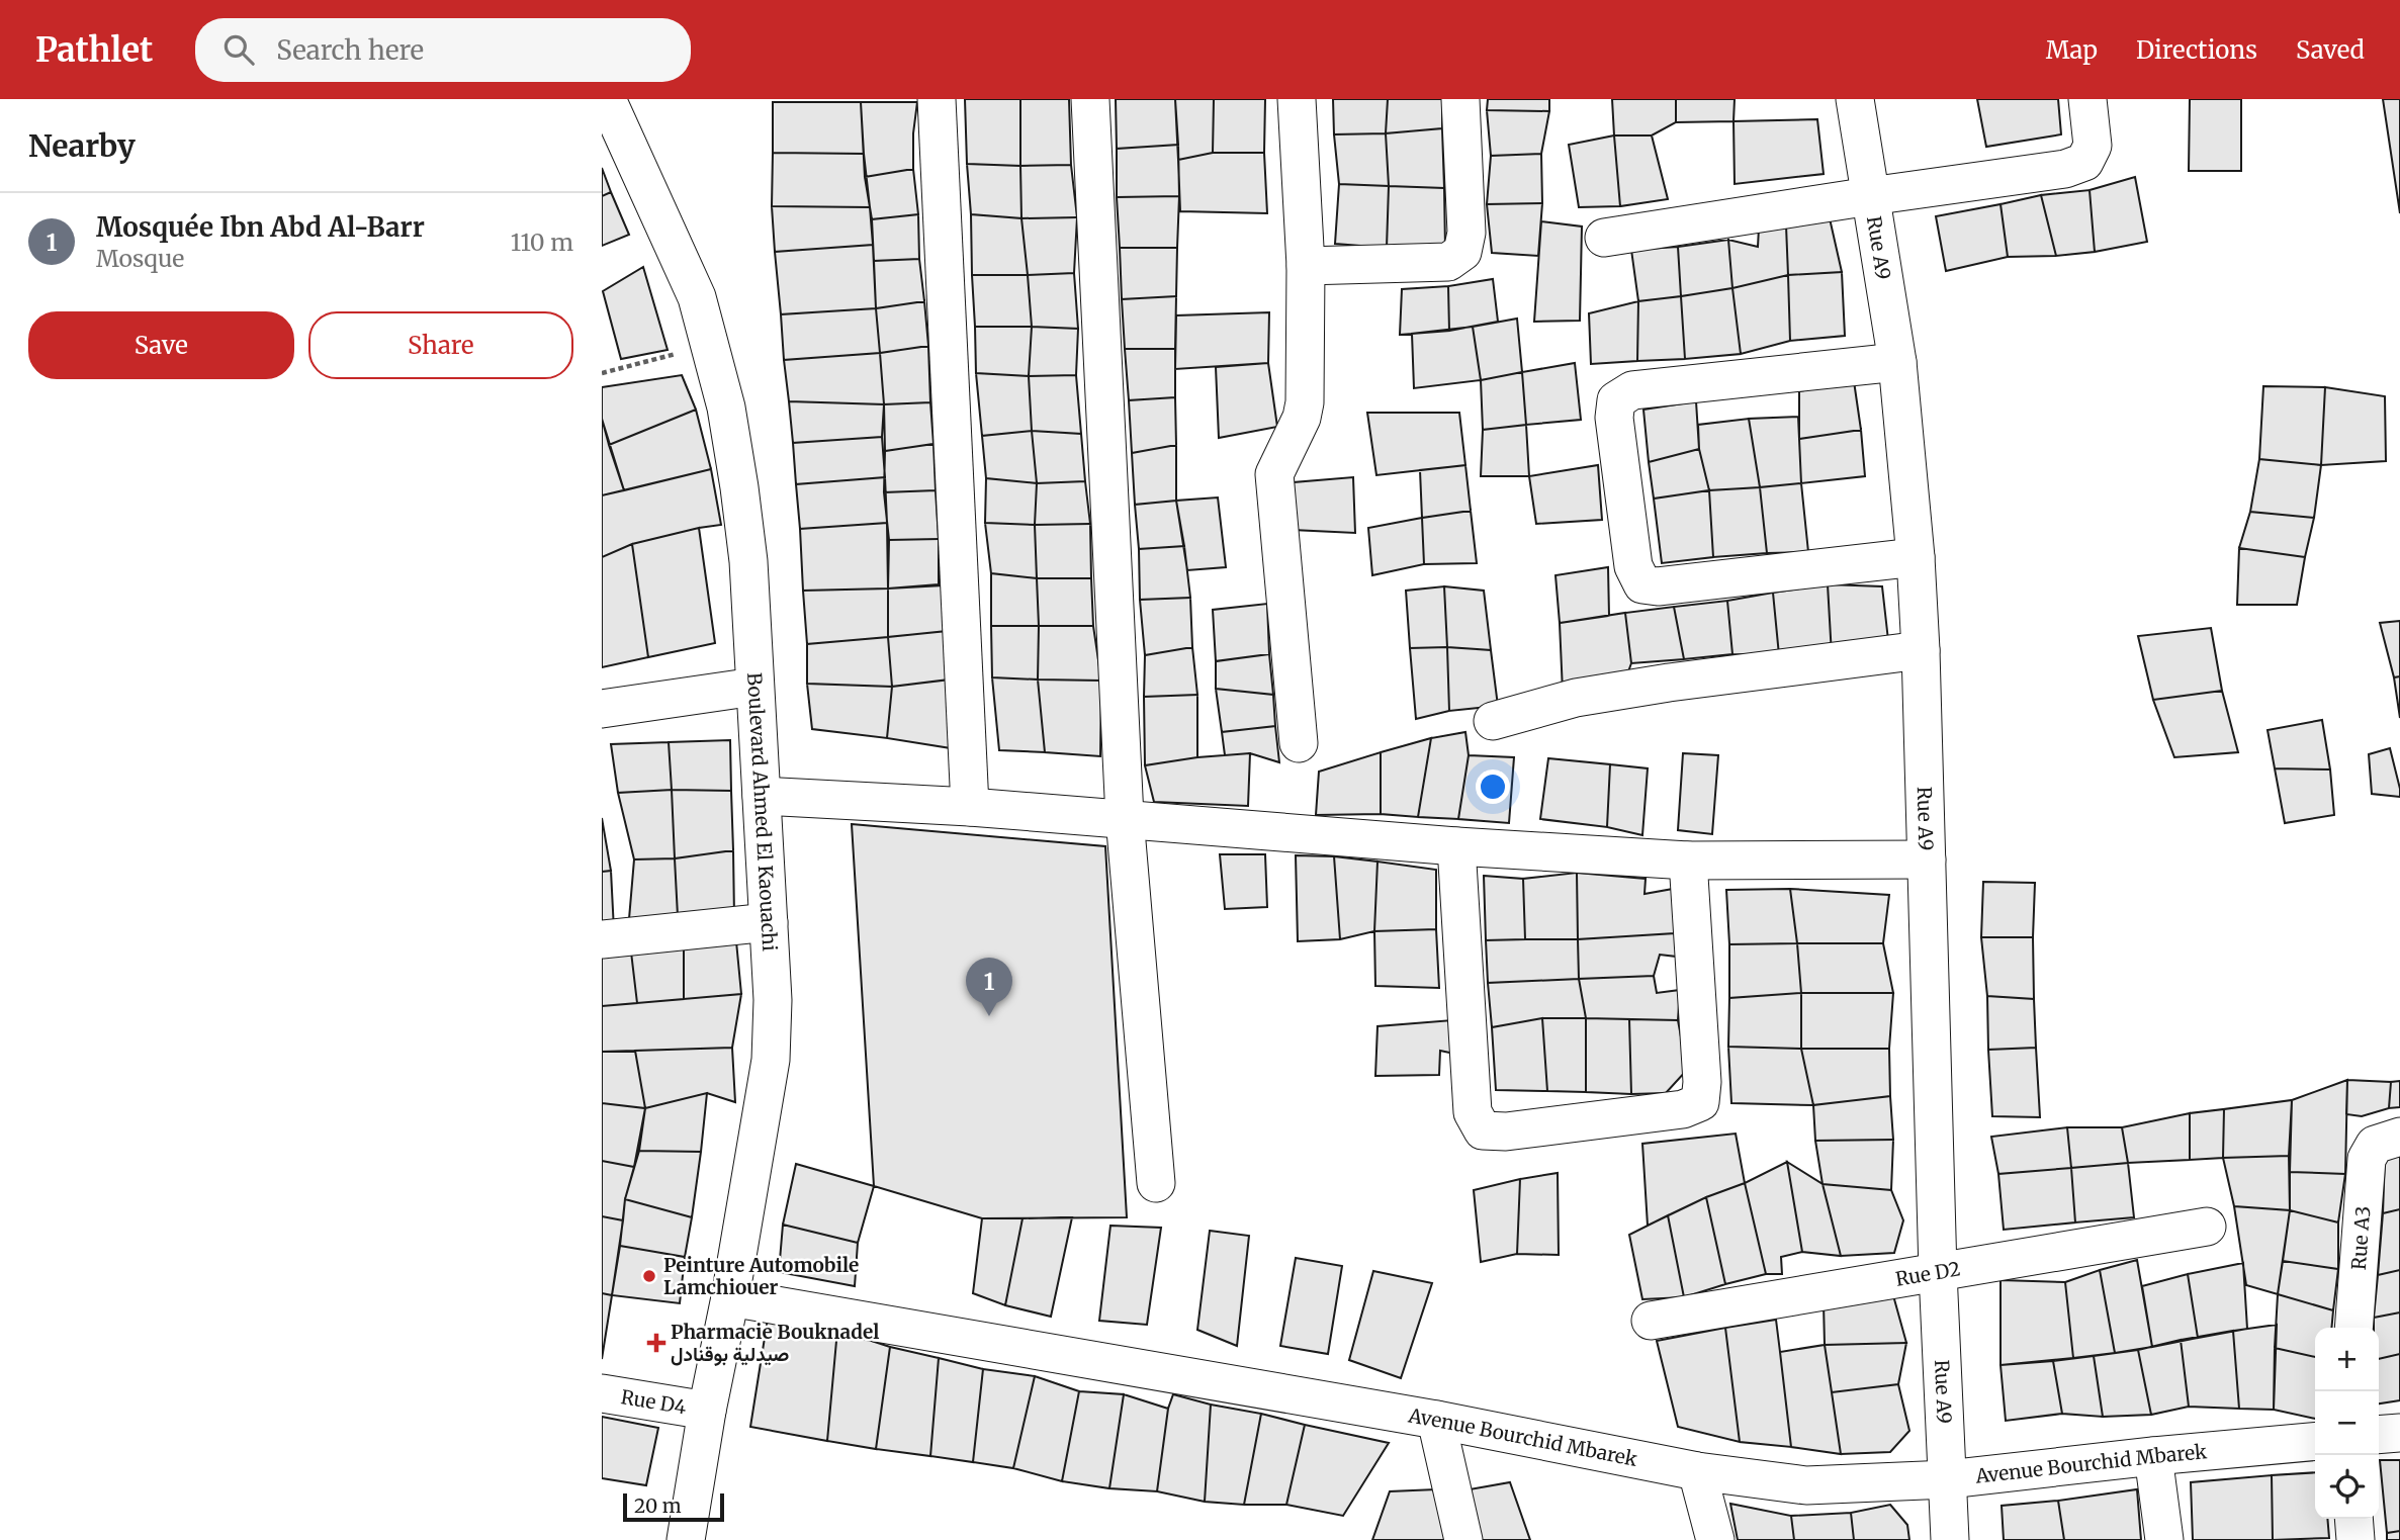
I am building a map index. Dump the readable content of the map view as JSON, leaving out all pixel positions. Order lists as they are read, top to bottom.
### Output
{
  "streets": {
    "street": [
      "Rue A9",
      "Boulevard Ahmed El Kaouachi",
      "Rue A3",
      "Rue D2",
      "Rue D4",
      "Avenue Bourchid Mbarek"
    ]
  },
  "crossings": [
    ["Rue A9", "Rue D2"],
    ["Rue A9", "Avenue Bourchid Mbarek"],
    ["Boulevard Ahmed El Kaouachi", "Rue D4"],
    ["Boulevard Ahmed El Kaouachi", "Avenue Bourchid Mbarek"]
  ],
  "places": {
    "other": ["Peinture Automobile Lamchiouer"],
    "health": ["Pharmacie Bouknadel صيدلية بوقنادل"]
  },
  "scale_bar": "20 m",
  "page": {
    "header": "Pathlet",
    "search": "Search here",
    "nav": ["Map", "Directions", "Saved"],
    "heading": "Nearby",
    "list": [
      {
        "mark": "1",
        "name": "Mosquée Ibn Abd Al-Barr",
        "note": "Mosque",
        "value": "110 m"
      }
    ],
    "buttons": ["Save", "Share"],
    "pins": "1",
    "map_buttons": ["+", "−"],
    "scale": "20 m"
  }
}
